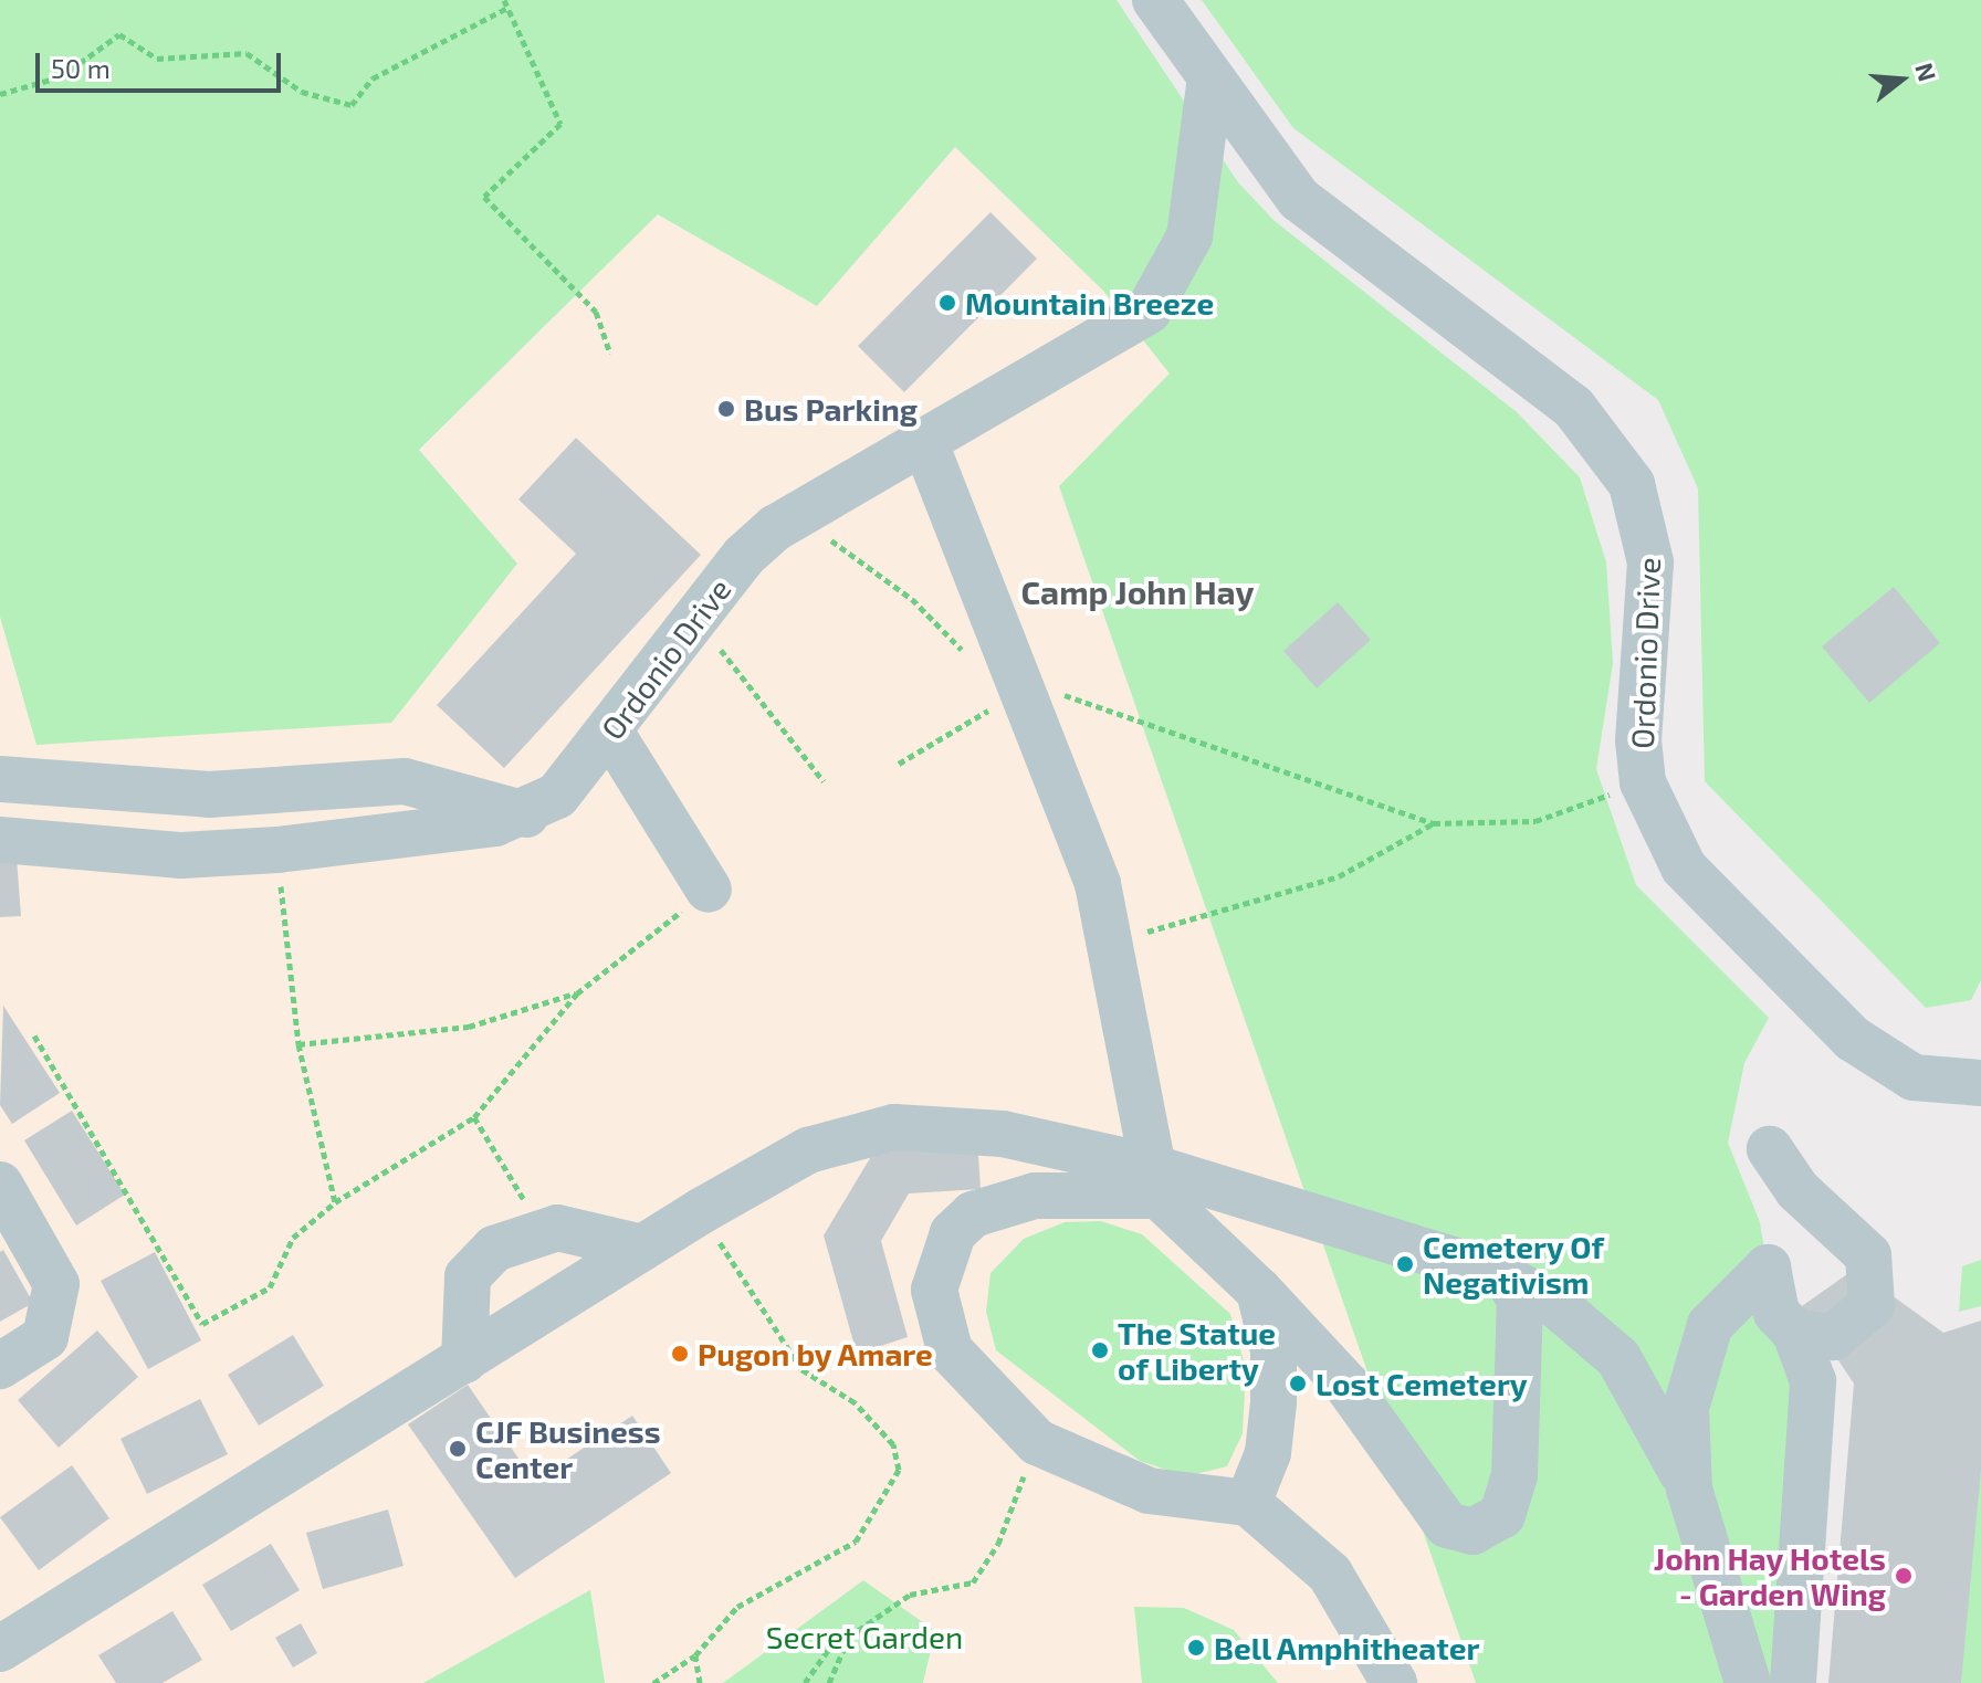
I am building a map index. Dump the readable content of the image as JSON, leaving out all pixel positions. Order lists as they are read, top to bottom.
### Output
{
  "streets": {
    "street": ["Ordonio Drive"]
  },
  "districts": ["Camp John Hay"],
  "parks": ["Secret Garden"],
  "places": [
    "Mountain Breeze",
    "Bus Parking",
    "Cemetery Of Negativism",
    "The Statue of Liberty",
    "Pugon by Amare",
    "Lost Cemetery",
    "CJF Business Center",
    "John Hay Hotels - Garden Wing",
    "Bell Amphitheater"
  ],
  "scale_bar": "50 m",
  "north": "right"
}
